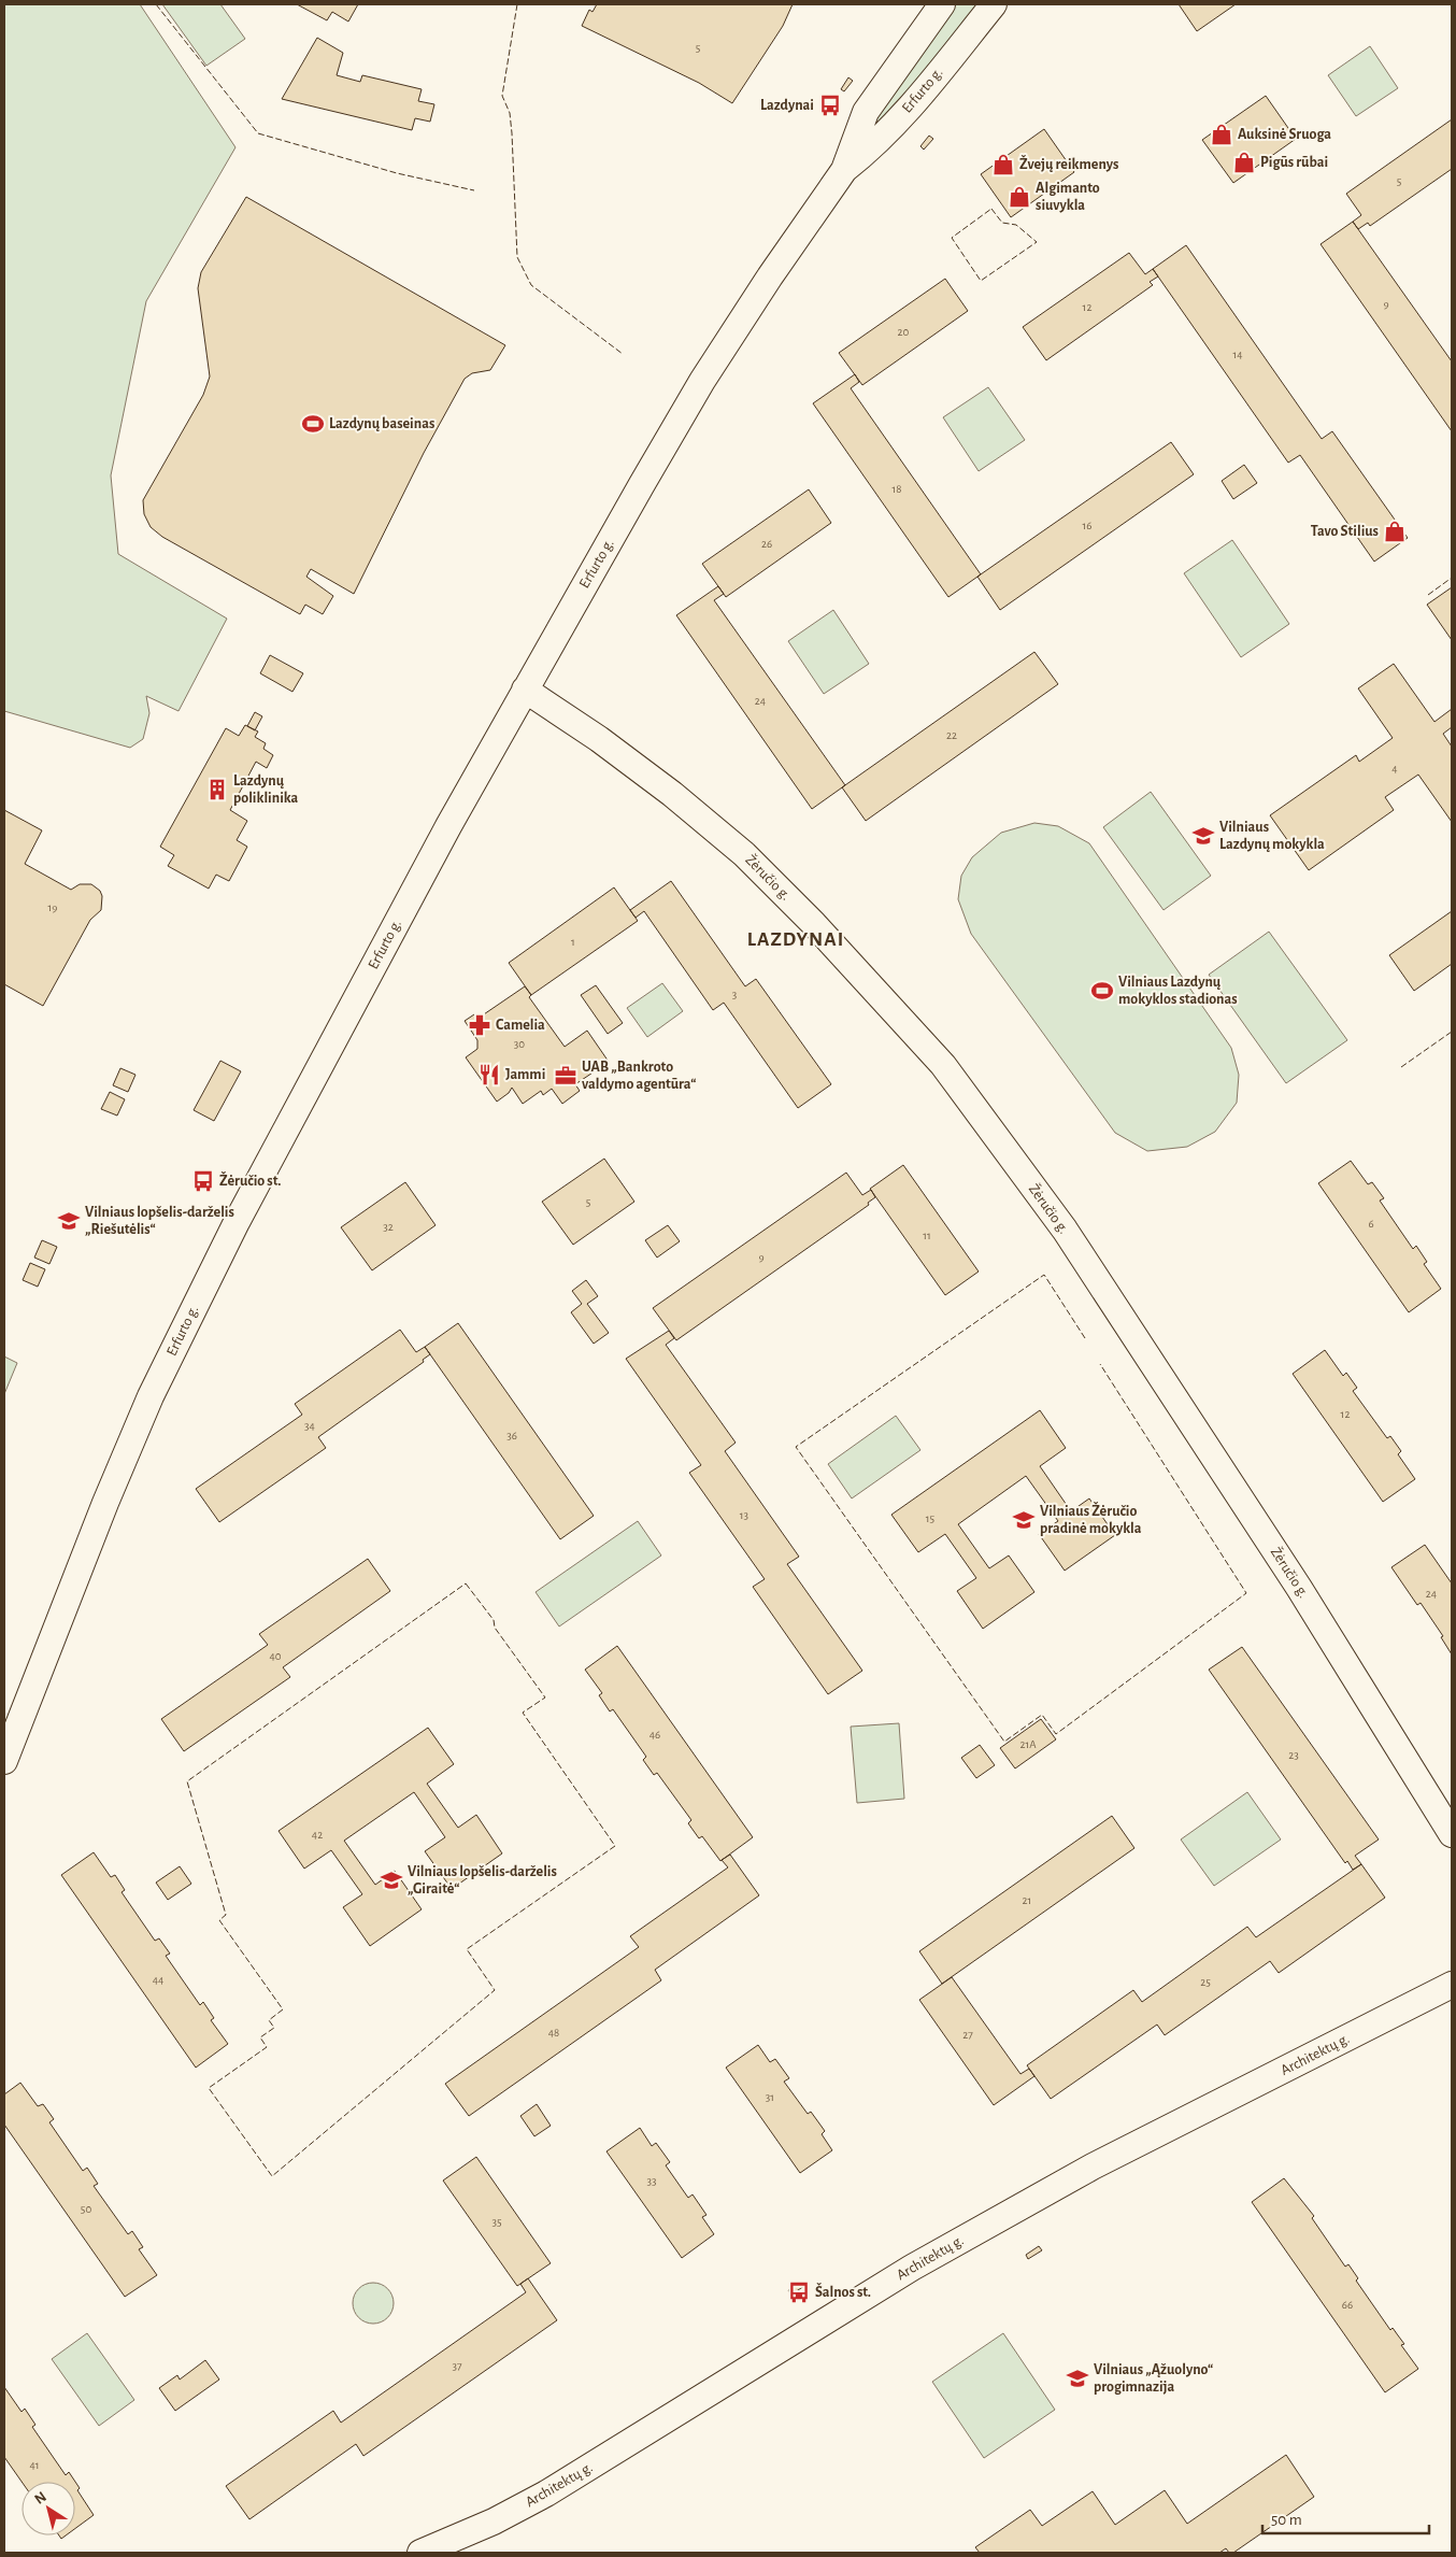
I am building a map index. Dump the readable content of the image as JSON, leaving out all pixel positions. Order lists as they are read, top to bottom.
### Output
{
  "streets": {
    "street": ["Erfurto g.", "Žėručio g.", "Architektų g."]
  },
  "crossings": [
    ["Erfurto g.", "Žėručio g."]
  ],
  "districts": ["LAZDYNAI"],
  "places": {
    "bus stop": ["Lazdynai", "Žėručio st.", "Šalnos st."],
    "shop": [
      "Auksinė Sruoga",
      "Pigūs rūbai",
      "Žvejų reikmenys",
      "Algimanto siuvykla",
      "Tavo Stilius"
    ],
    "sports": ["Lazdynų baseinas", "Vilniaus Lazdynų mokyklos stadionas"],
    "building": ["Lazdynų poliklinika"],
    "school or university": [
      "Vilniaus Lazdynų mokykla",
      "Vilniaus lopšelis-darželis „Riešutėlis“",
      "Vilniaus Žėručio pradinė mokykla",
      "Vilniaus lopšelis-darželis „Giraitė“",
      "Vilniaus „Ąžuolyno“ progimnazija"
    ],
    "pharmacy": ["Camelia"],
    "restaurant": ["Jammi"],
    "office": ["UAB „Bankroto valdymo agentūra“"]
  },
  "house_numbers": [
    "5",
    "5",
    "9",
    "12",
    "20",
    "14",
    "18",
    "16",
    "26",
    "24",
    "22",
    "4",
    "19",
    "1",
    "3",
    "30",
    "5",
    "6",
    "32",
    "11",
    "9",
    "12",
    "34",
    "36",
    "13",
    "15",
    "24",
    "40",
    "46",
    "21A",
    "23",
    "42",
    "21",
    "44",
    "25",
    "48",
    "27",
    "31",
    "33",
    "50",
    "35",
    "66",
    "37",
    "41"
  ],
  "scale_bar": "50 m",
  "north": "top left"
}
